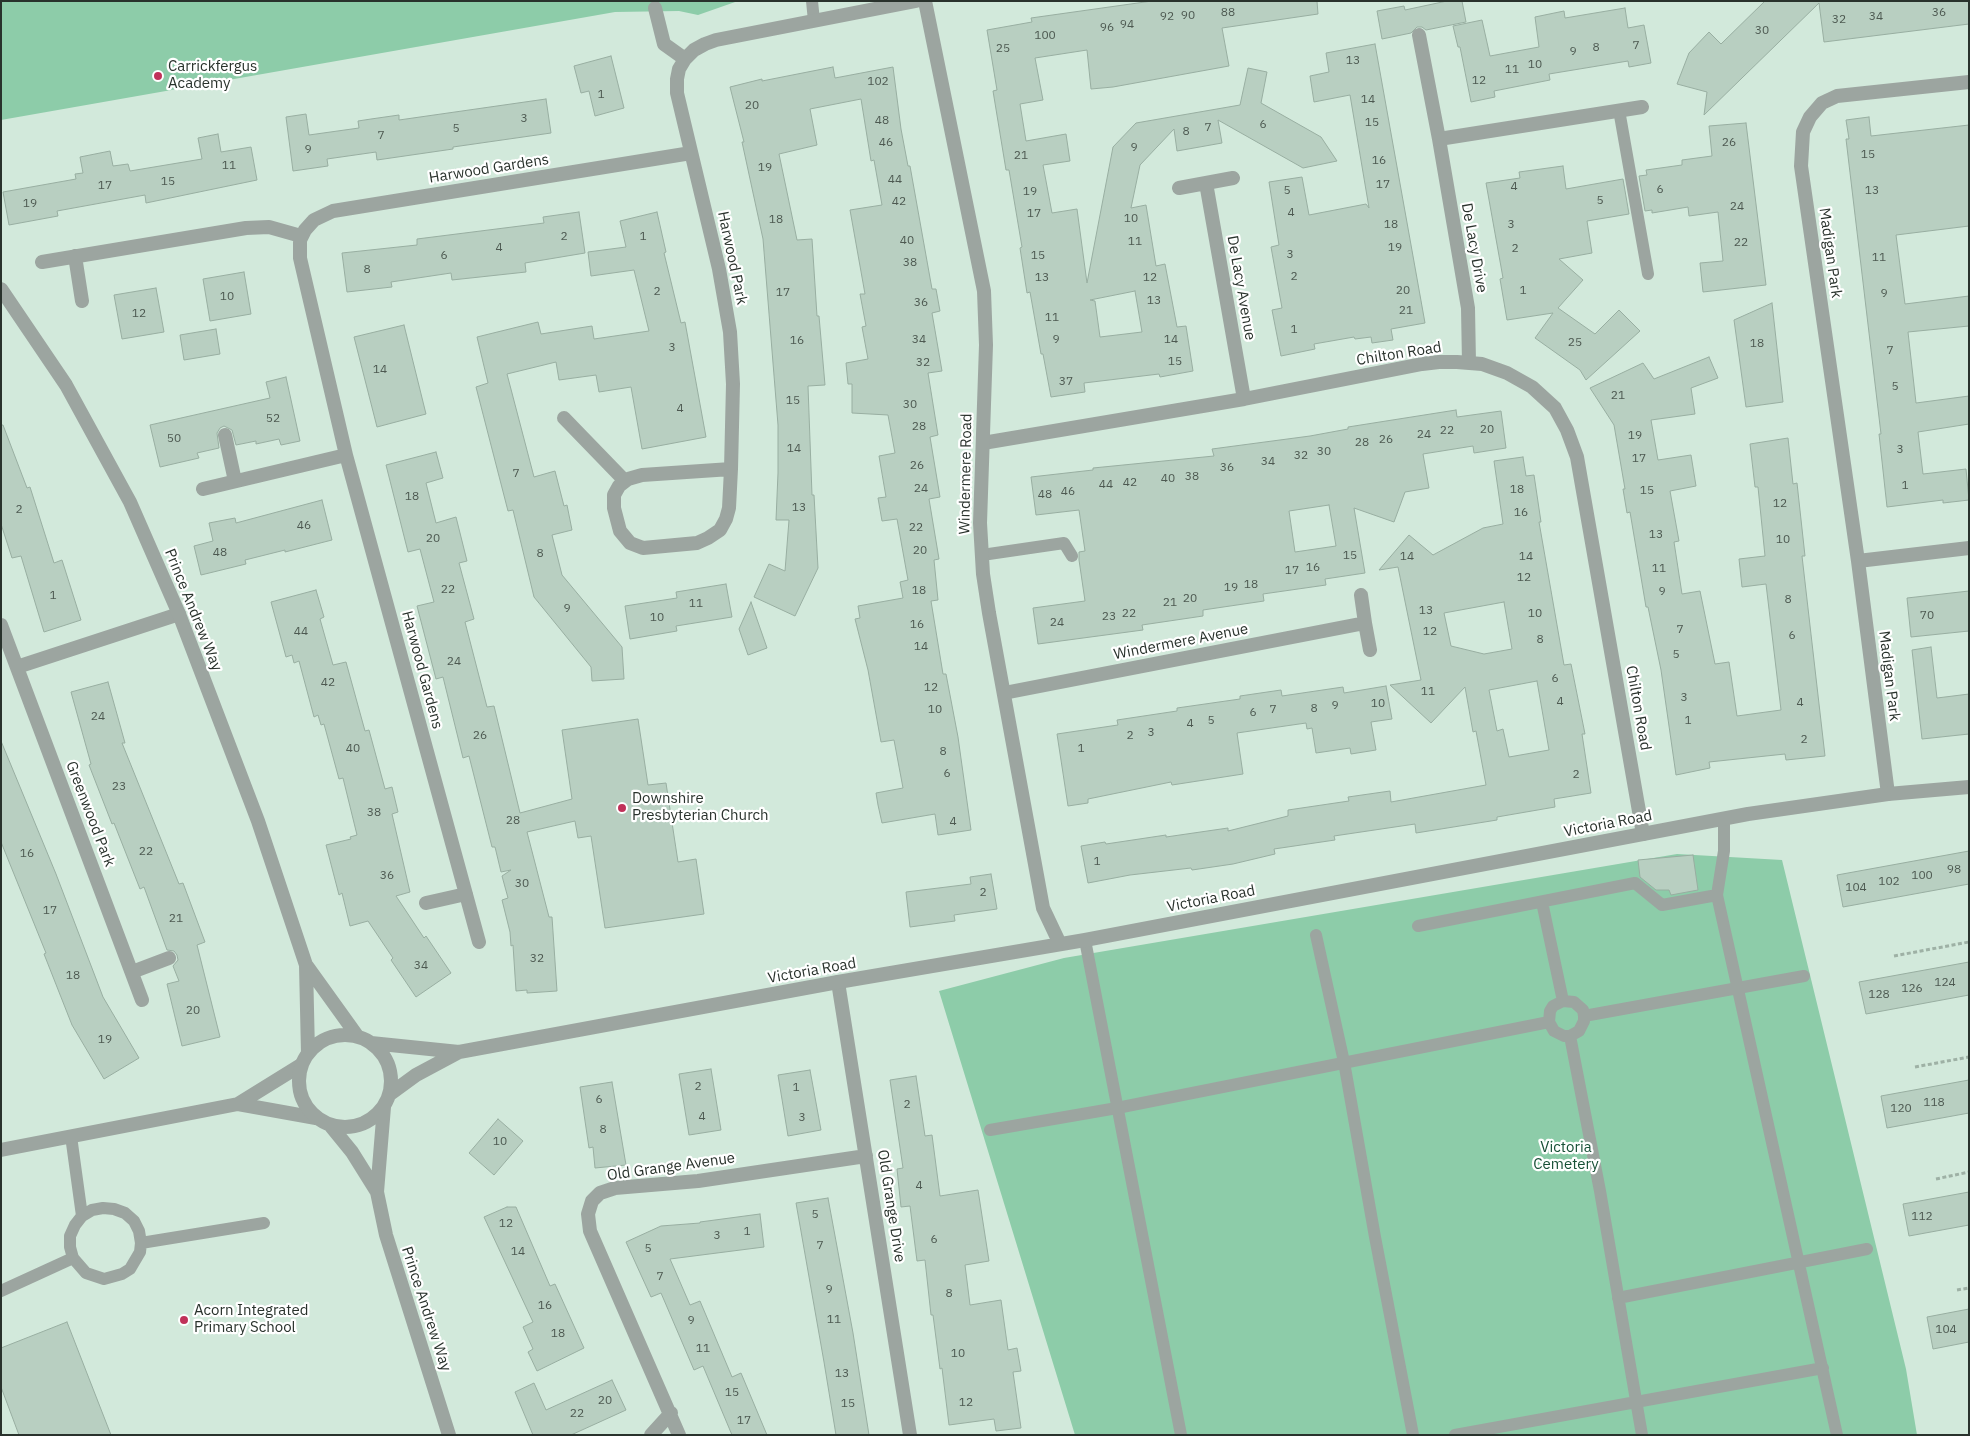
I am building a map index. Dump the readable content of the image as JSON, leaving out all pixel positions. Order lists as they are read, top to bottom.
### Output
{
  "streets": {
    "street": [
      "Harwood Gardens",
      "De Lacy Drive",
      "Madigan Park",
      "Harwood Park",
      "De Lacy Avenue",
      "Chilton Road",
      "Windermere Road",
      "Prince Andrew Way",
      "Windermere Avenue",
      "Greenwood Park",
      "Victoria Road",
      "Old Grange Avenue",
      "Old Grange Drive"
    ]
  },
  "crossings": [
    ["Harwood Gardens", "Harwood Park"],
    ["De Lacy Drive", "Chilton Road"],
    ["Madigan Park", "Victoria Road"],
    ["De Lacy Avenue", "Chilton Road"],
    ["Chilton Road", "Windermere Road"],
    ["Chilton Road", "Victoria Road"],
    ["Windermere Road", "Windermere Avenue"],
    ["Windermere Road", "Victoria Road"],
    ["Prince Andrew Way", "Victoria Road"],
    ["Victoria Road", "Old Grange Drive"],
    ["Old Grange Avenue", "Old Grange Drive"]
  ],
  "parks": ["Victoria Cemetery"],
  "places": ["Carrickfergus Academy", "Downshire Presbyterian Church", "Acorn Integrated Primary School"],
  "house_numbers": [
    "88",
    "36",
    "90",
    "92",
    "34",
    "32",
    "94",
    "96",
    "30",
    "100",
    "7",
    "8",
    "25",
    "9",
    "13",
    "10",
    "11",
    "12",
    "102",
    "1",
    "14",
    "20",
    "3",
    "48",
    "15",
    "6",
    "7",
    "5",
    "8",
    "7",
    "46",
    "26",
    "9",
    "9",
    "15",
    "21",
    "16",
    "11",
    "19",
    "44",
    "15",
    "17",
    "17",
    "4",
    "6",
    "5",
    "13",
    "19",
    "5",
    "42",
    "19",
    "24",
    "4",
    "17",
    "10",
    "18",
    "18",
    "3",
    "2",
    "1",
    "40",
    "11",
    "22",
    "4",
    "19",
    "2",
    "3",
    "6",
    "15",
    "11",
    "38",
    "8",
    "2",
    "13",
    "12",
    "20",
    "1",
    "2",
    "17",
    "9",
    "10",
    "13",
    "36",
    "21",
    "12",
    "11",
    "1",
    "34",
    "9",
    "14",
    "16",
    "25",
    "18",
    "3",
    "7",
    "15",
    "32",
    "14",
    "37",
    "5",
    "21",
    "15",
    "30",
    "4",
    "52",
    "28",
    "20",
    "22",
    "24",
    "19",
    "50",
    "26",
    "28",
    "14",
    "3",
    "30",
    "32",
    "17",
    "34",
    "26",
    "36",
    "7",
    "38",
    "40",
    "42",
    "44",
    "1",
    "24",
    "18",
    "15",
    "46",
    "48",
    "18",
    "12",
    "13",
    "2",
    "16",
    "46",
    "22",
    "13",
    "20",
    "10",
    "20",
    "48",
    "8",
    "15",
    "14",
    "14",
    "16",
    "11",
    "17",
    "12",
    "18",
    "19",
    "22",
    "18",
    "9",
    "1",
    "20",
    "8",
    "21",
    "11",
    "9",
    "13",
    "22",
    "10",
    "70",
    "23",
    "10",
    "24",
    "16",
    "7",
    "44",
    "12",
    "6",
    "8",
    "14",
    "5",
    "24",
    "6",
    "42",
    "12",
    "11",
    "3",
    "4",
    "4",
    "10",
    "9",
    "8",
    "10",
    "7",
    "6",
    "24",
    "5",
    "1",
    "4",
    "3",
    "26",
    "2",
    "2",
    "40",
    "1",
    "8",
    "6",
    "2",
    "23",
    "38",
    "28",
    "4",
    "22",
    "16",
    "1",
    "98",
    "36",
    "100",
    "102",
    "30",
    "104",
    "2",
    "17",
    "21",
    "32",
    "34",
    "18",
    "124",
    "126",
    "128",
    "20",
    "19",
    "2",
    "1",
    "6",
    "118",
    "2",
    "120",
    "4",
    "3",
    "8",
    "10",
    "4",
    "5",
    "112",
    "12",
    "1",
    "3",
    "6",
    "7",
    "5",
    "14",
    "7",
    "9",
    "8",
    "16",
    "11",
    "9",
    "104",
    "18",
    "11",
    "10",
    "13",
    "15",
    "20",
    "12",
    "15",
    "22",
    "17"
  ]
}
